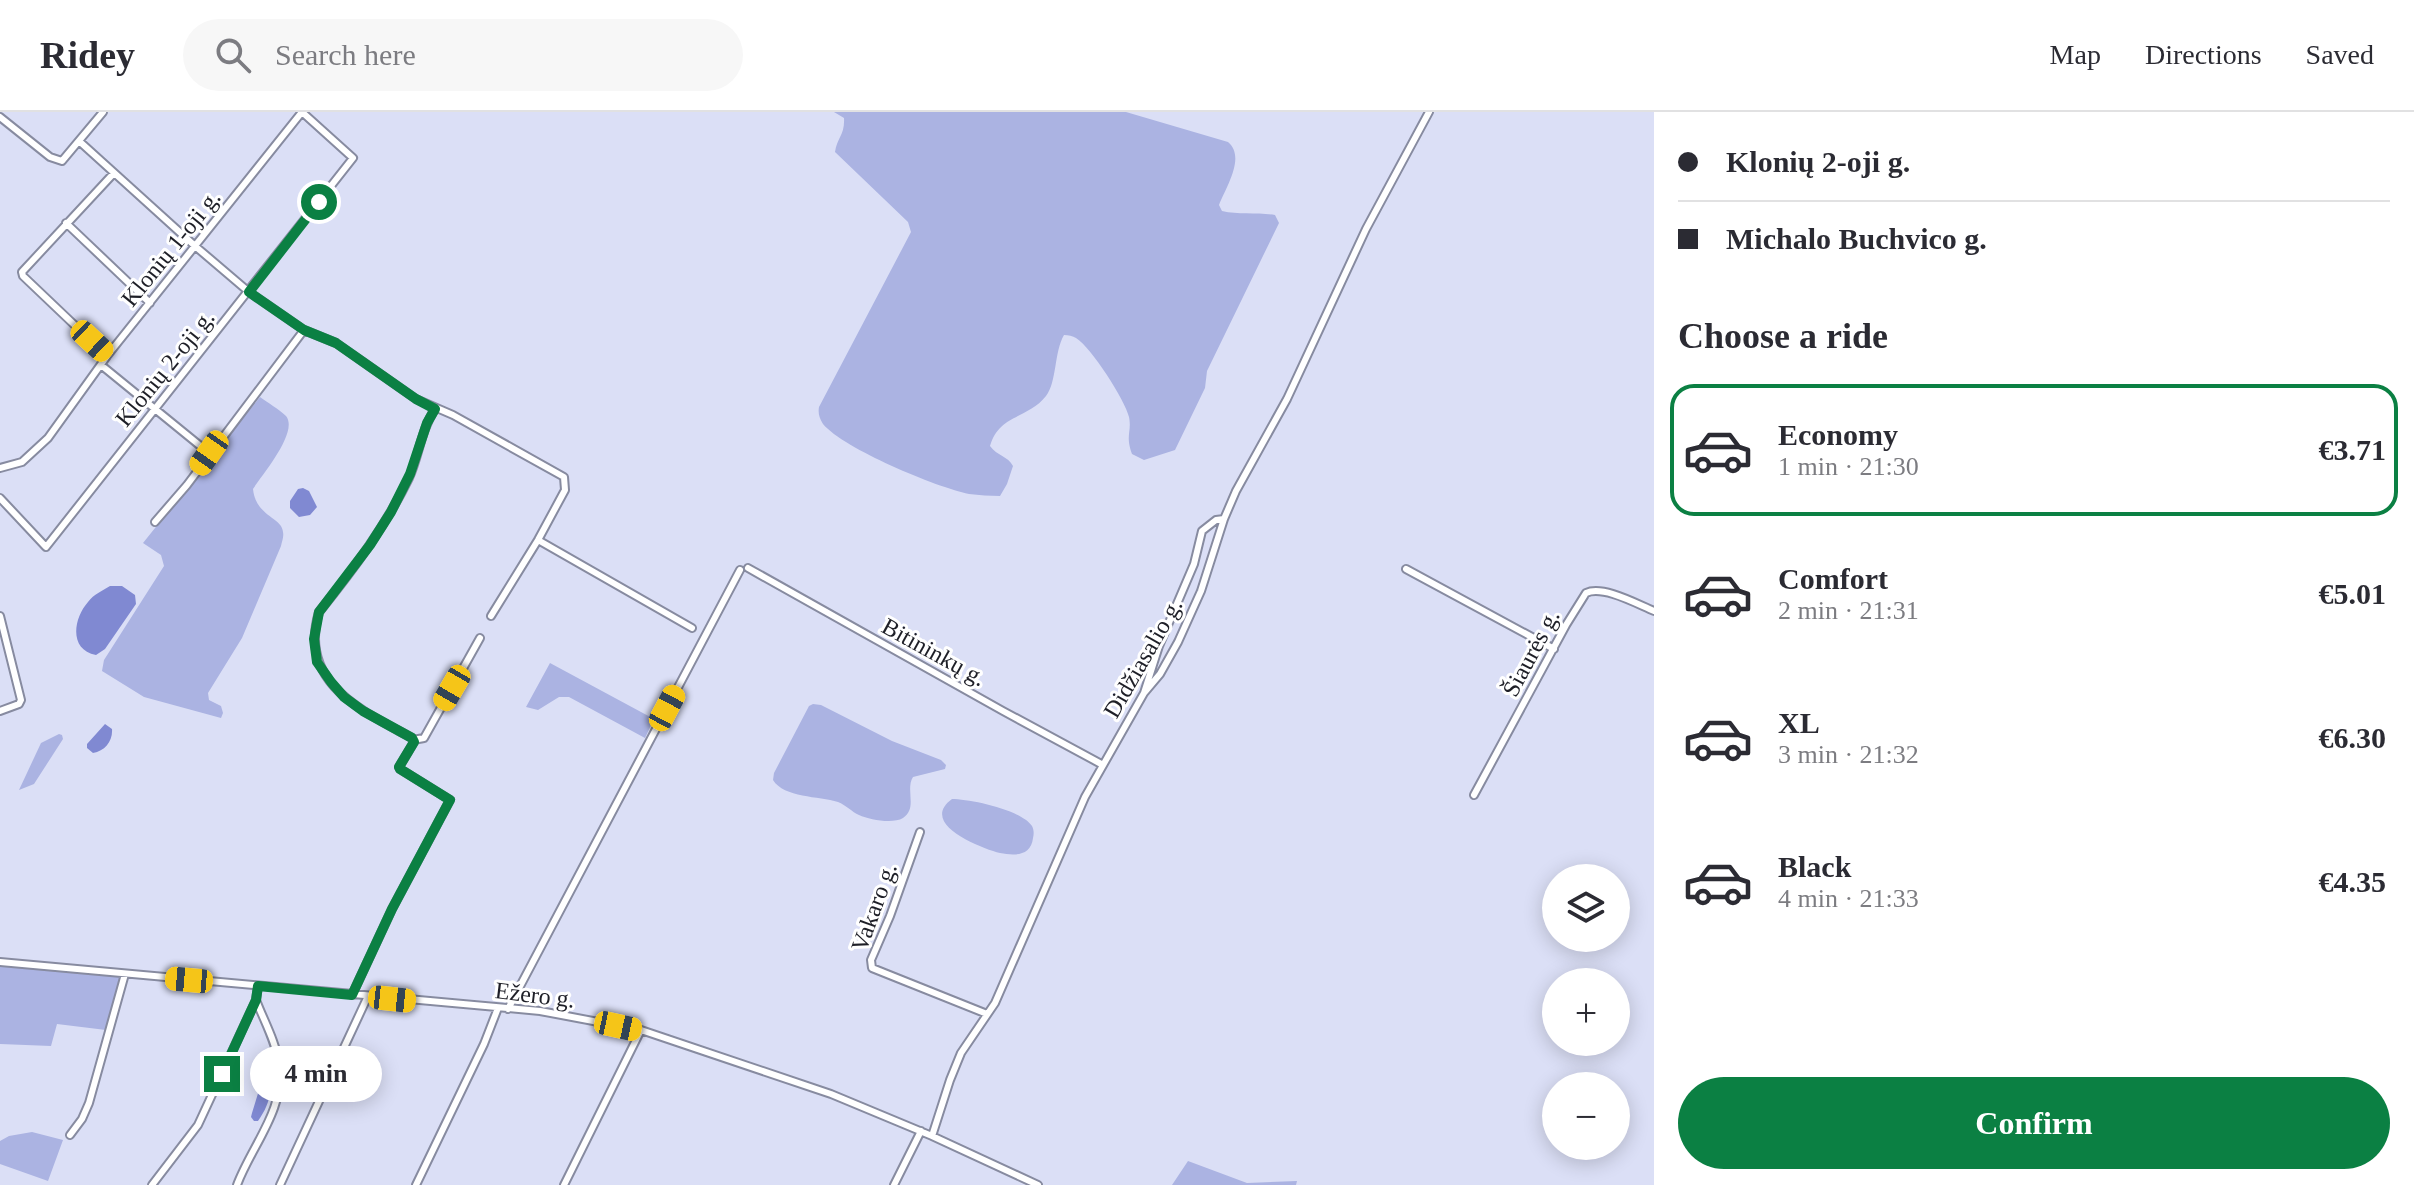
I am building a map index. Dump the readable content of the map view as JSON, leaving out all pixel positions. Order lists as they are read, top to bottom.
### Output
{
  "streets": {
    "street": [
      "Klonių 1-oji g.",
      "Klonių 2-oji g.",
      "Bitininkų g.",
      "Šiaurės g.",
      "Didžiasalio g.",
      "Vakaro g.",
      "Ežero g."
    ]
  },
  "crossings": [
    ["Klonių 1-oji g.", "Klonių 2-oji g."],
    ["Bitininkų g.", "Didžiasalio g."],
    ["Didžiasalio g.", "Vakaro g."],
    ["Didžiasalio g.", "Ežero g."]
  ],
  "page": {
    "header": "Ridey",
    "search": "Search here",
    "nav": ["Map", "Directions", "Saved"],
    "banner": ["Klonių 2-oji g.", "Michalo Buchvico g."],
    "heading": "Choose a ride",
    "list": [
      {
        "name": "Economy",
        "note": "1 min · 21:30",
        "value": "€3.71"
      },
      {
        "name": "Comfort",
        "note": "2 min · 21:31",
        "value": "€5.01"
      },
      {
        "name": "XL",
        "note": "3 min · 21:32",
        "value": "€6.30"
      },
      {
        "name": "Black",
        "note": "4 min · 21:33",
        "value": "€4.35"
      }
    ],
    "map_buttons": ["+", "−"],
    "bubble": "4 min",
    "buttons": "Confirm"
  }
}
